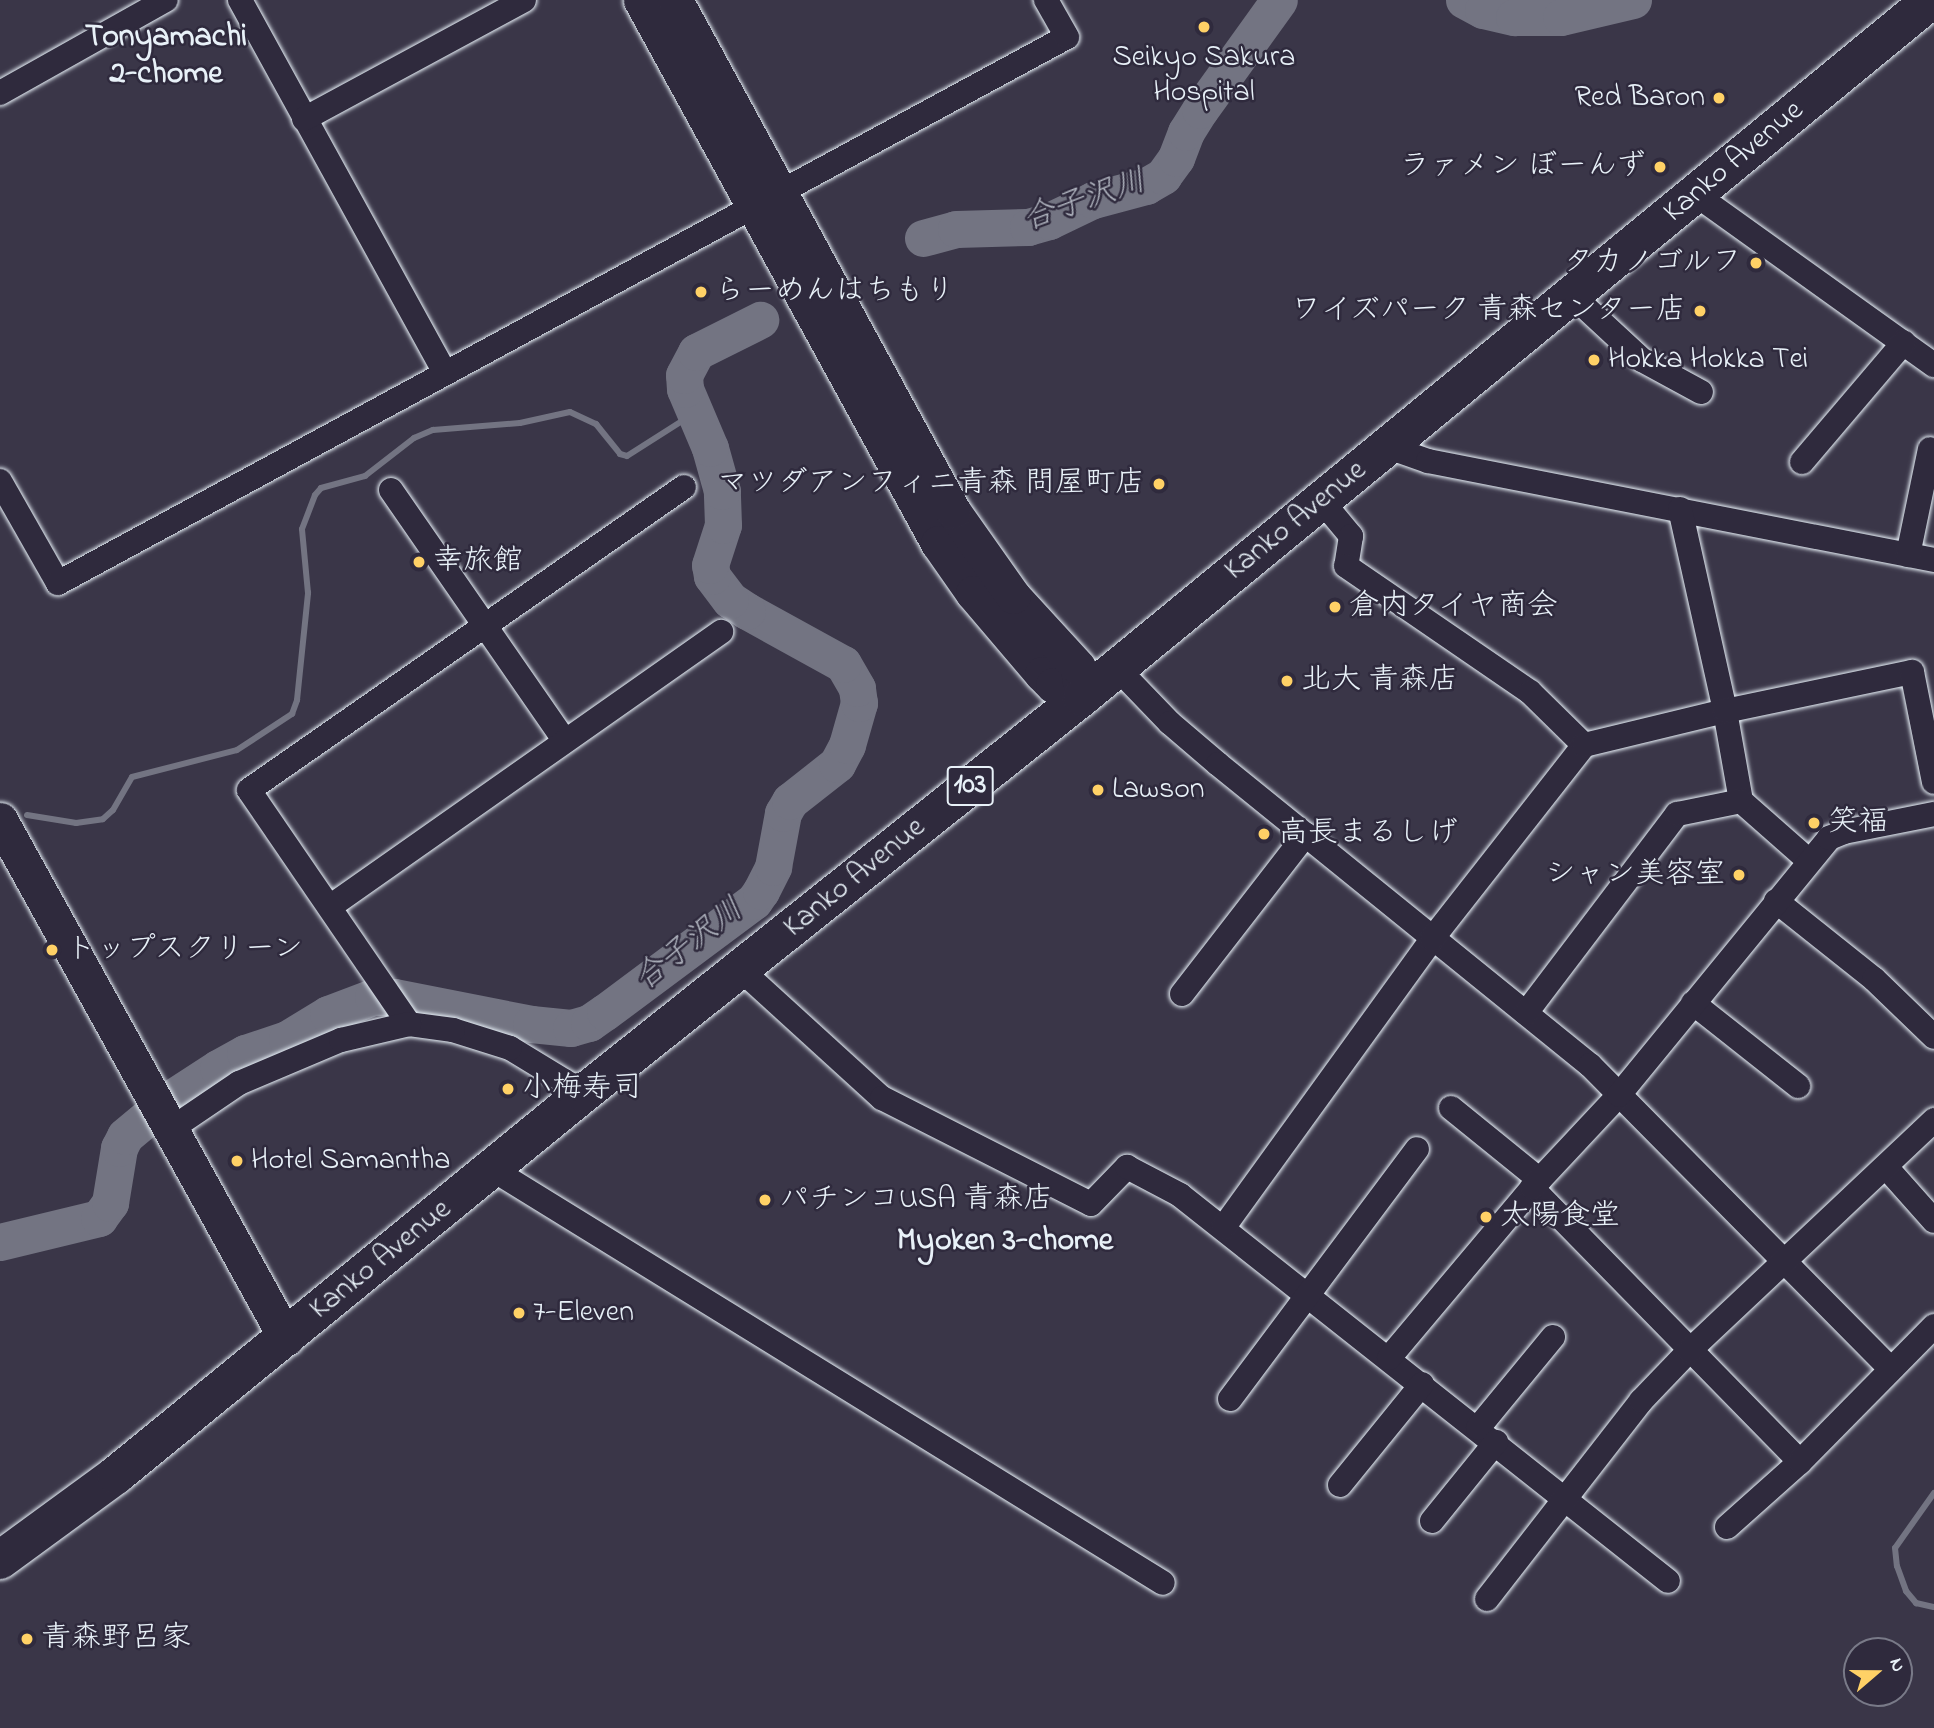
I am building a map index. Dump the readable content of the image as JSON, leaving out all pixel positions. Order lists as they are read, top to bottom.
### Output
{
  "streets": {
    "highway": ["Kanko Avenue", "103"]
  },
  "districts": ["Tonyamachi 2-chome", "Myoken 3-chome"],
  "water": ["合子沢川"],
  "places": [
    "Seikyo Sakura Hospital",
    "Red Baron",
    "ラァメン ぼーんず",
    "タカノゴルフ",
    "らーめんはちもり",
    "ワイズパーク 青森センター店",
    "Hokka Hokka Tei",
    "マツダアンフィニ青森 問屋町店",
    "幸旅館",
    "倉内タイヤ商会",
    "北大 青森店",
    "Lawson",
    "笑福",
    "高長まるしげ",
    "シャン美容室",
    "トップスクリーン",
    "小梅寿司",
    "Hotel Samantha",
    "パチンコUSA 青森店",
    "太陽食堂",
    "7-Eleven",
    "青森野呂家"
  ],
  "north": "right"
}
